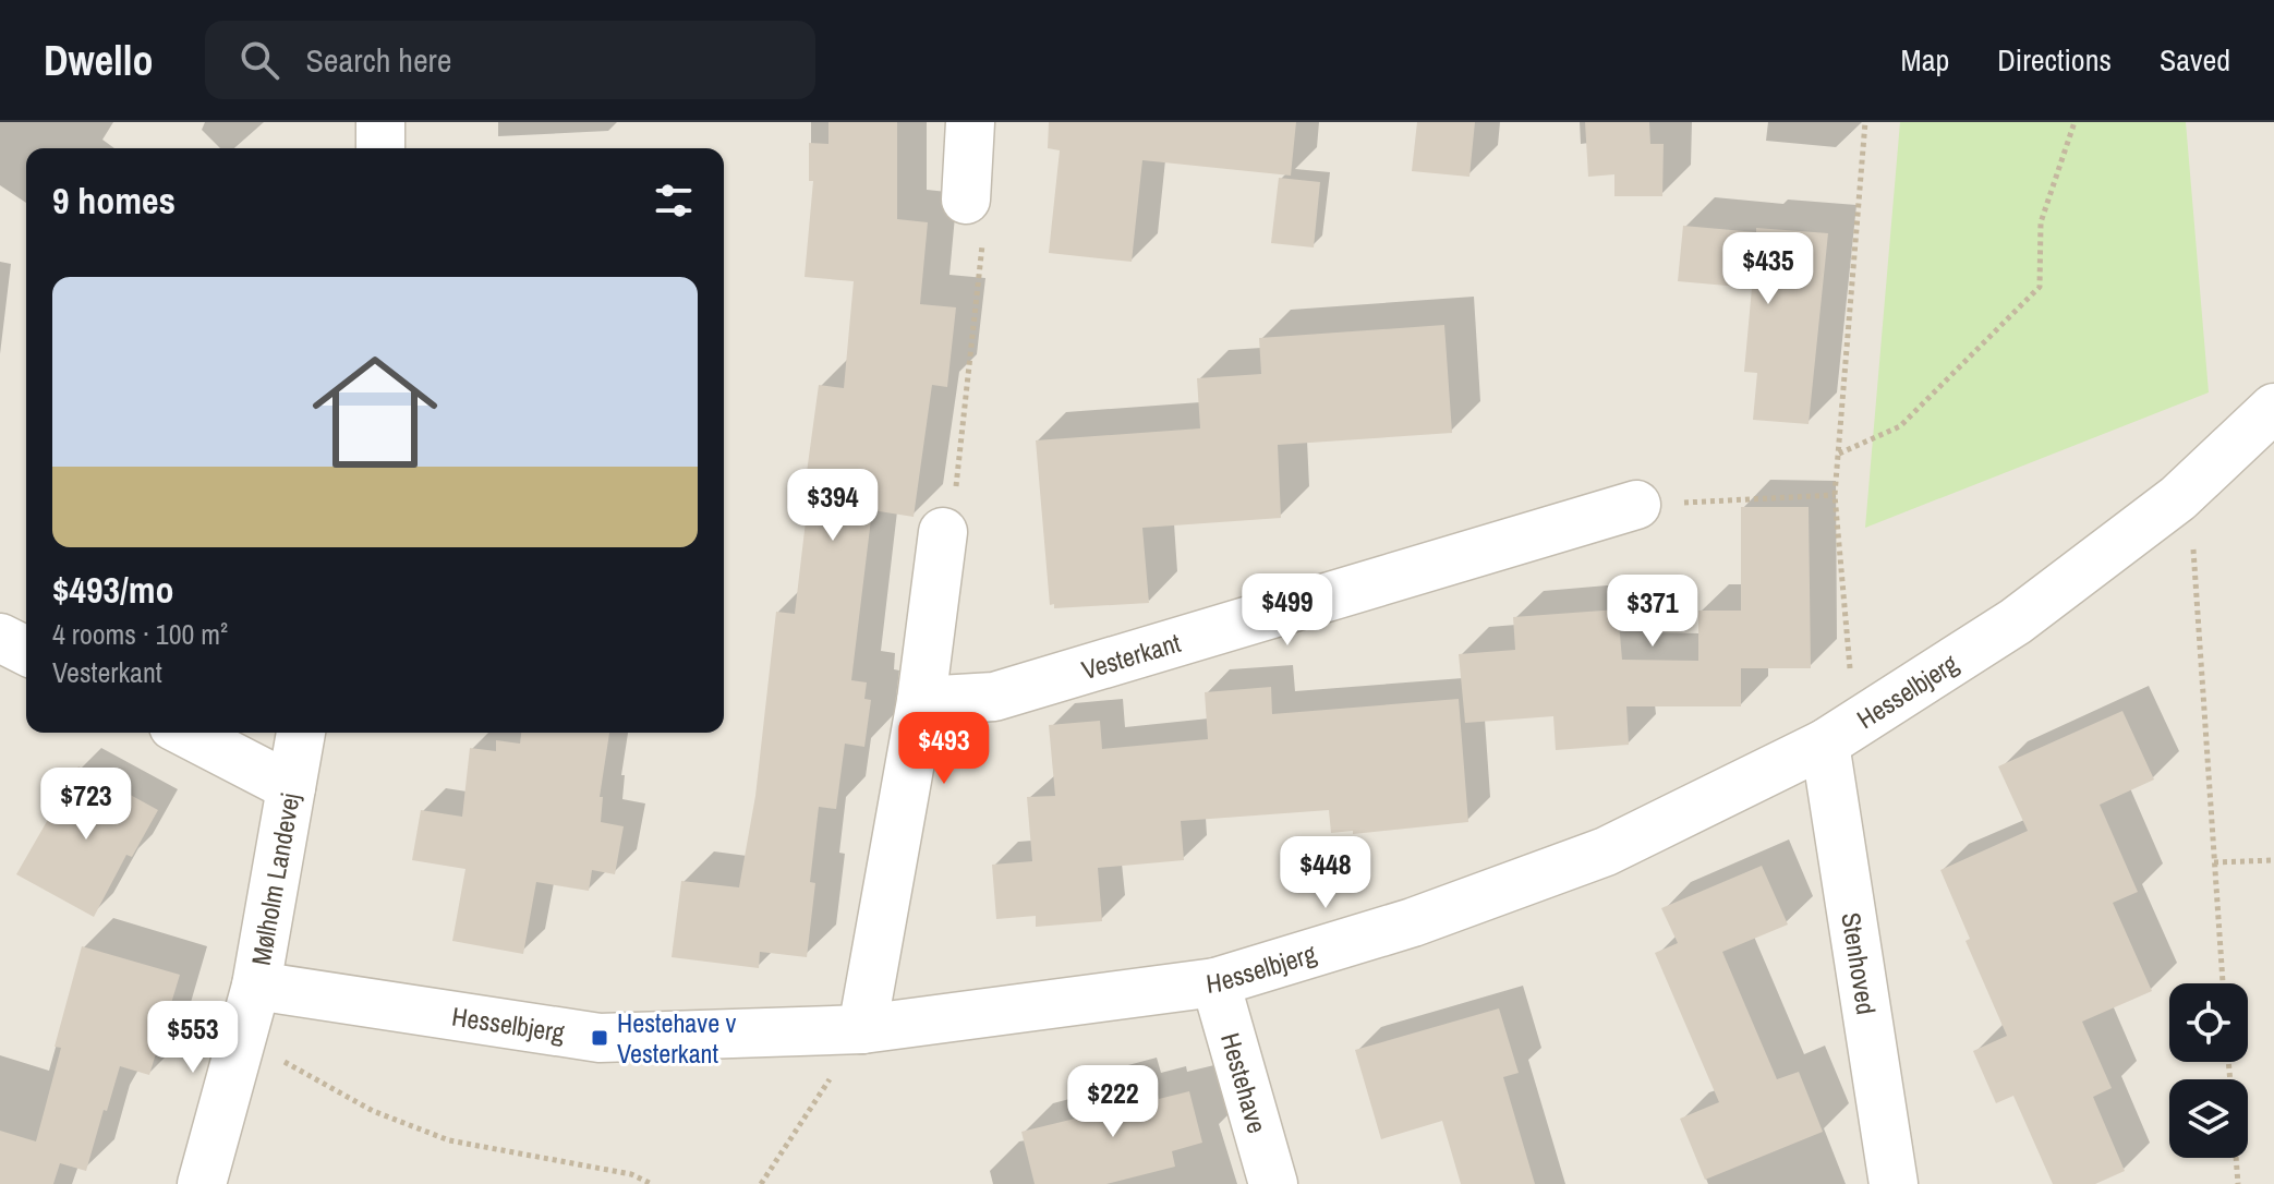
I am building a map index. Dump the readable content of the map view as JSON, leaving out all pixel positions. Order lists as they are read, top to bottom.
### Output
{
  "streets": {
    "street": [
      "Vesterkant",
      "Hesselbjerg",
      "Mølholm Landevej",
      "Stenhoved",
      "Hestehave"
    ]
  },
  "crossings": [
    ["Hesselbjerg", "Mølholm Landevej"],
    ["Hesselbjerg", "Stenhoved"],
    ["Hesselbjerg", "Hestehave"]
  ],
  "places": {
    "transit": ["Hestehave v Vesterkant"]
  },
  "page": {
    "header": "Dwello",
    "search": "Search here",
    "nav": ["Map", "Directions", "Saved"],
    "heading": "9 homes",
    "price": [
      "$435",
      "$394",
      "$499",
      "$371",
      "$493",
      "$723",
      "$448",
      "$553",
      "$222"
    ],
    "list": [
      {
        "name": "$493/mo",
        "note": "4 rooms · 100 m² · Vesterkant"
      }
    ]
  }
}
